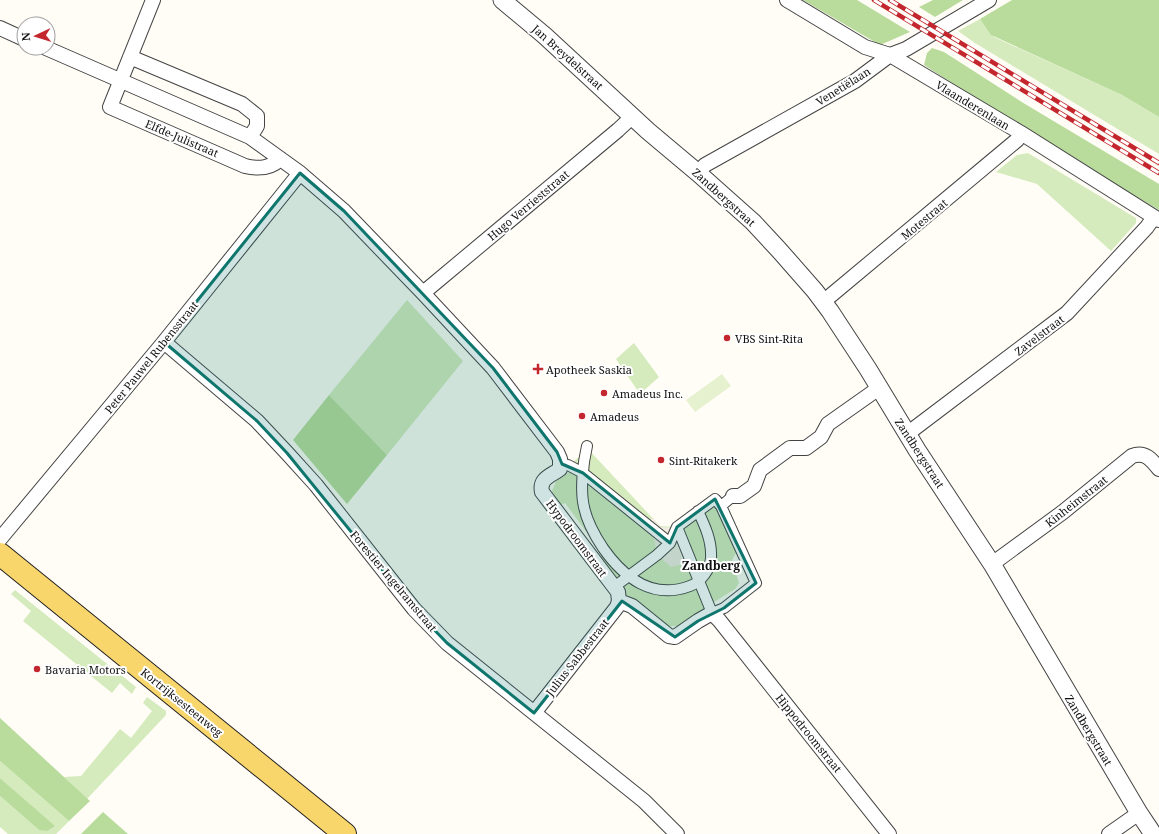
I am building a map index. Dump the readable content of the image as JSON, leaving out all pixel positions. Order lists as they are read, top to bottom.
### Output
{
  "streets": {
    "main road": ["Kortrijksesteenweg"],
    "street": [
      "Jan Breydelstraat",
      "Venetiëlaan",
      "Vlaanderenlaan",
      "Elfde-Julistraat",
      "Zandbergstraat",
      "Hugo Verrieststraat",
      "Motestraat",
      "Zavelstraat",
      "Peter Pauwel Rubensstraat",
      "Kinheimstraat",
      "Hypodroomstraat",
      "Forestier Ingelramstraat",
      "Julius Sabbestraat",
      "Hippodroomstraat"
    ]
  },
  "crossings": [
    ["Jan Breydelstraat", "Zandbergstraat"],
    ["Jan Breydelstraat", "Hugo Verrieststraat"],
    ["Venetiëlaan", "Vlaanderenlaan"],
    ["Venetiëlaan", "Zandbergstraat"],
    ["Vlaanderenlaan", "Motestraat"],
    ["Vlaanderenlaan", "Zavelstraat"],
    ["Zandbergstraat", "Hugo Verrieststraat"],
    ["Zandbergstraat", "Motestraat"],
    ["Zandbergstraat", "Zavelstraat"],
    ["Zandbergstraat", "Kinheimstraat"],
    ["Peter Pauwel Rubensstraat", "Forestier Ingelramstraat"],
    ["Hypodroomstraat", "Julius Sabbestraat"],
    ["Forestier Ingelramstraat", "Julius Sabbestraat"]
  ],
  "districts": ["Zandberg"],
  "places": {
    "other": [
      "VBS Sint-Rita",
      "Amadeus Inc.",
      "Amadeus",
      "Sint-Ritakerk",
      "Bavaria Motors"
    ],
    "health": ["Apotheek Saskia"]
  },
  "north": "left"
}
